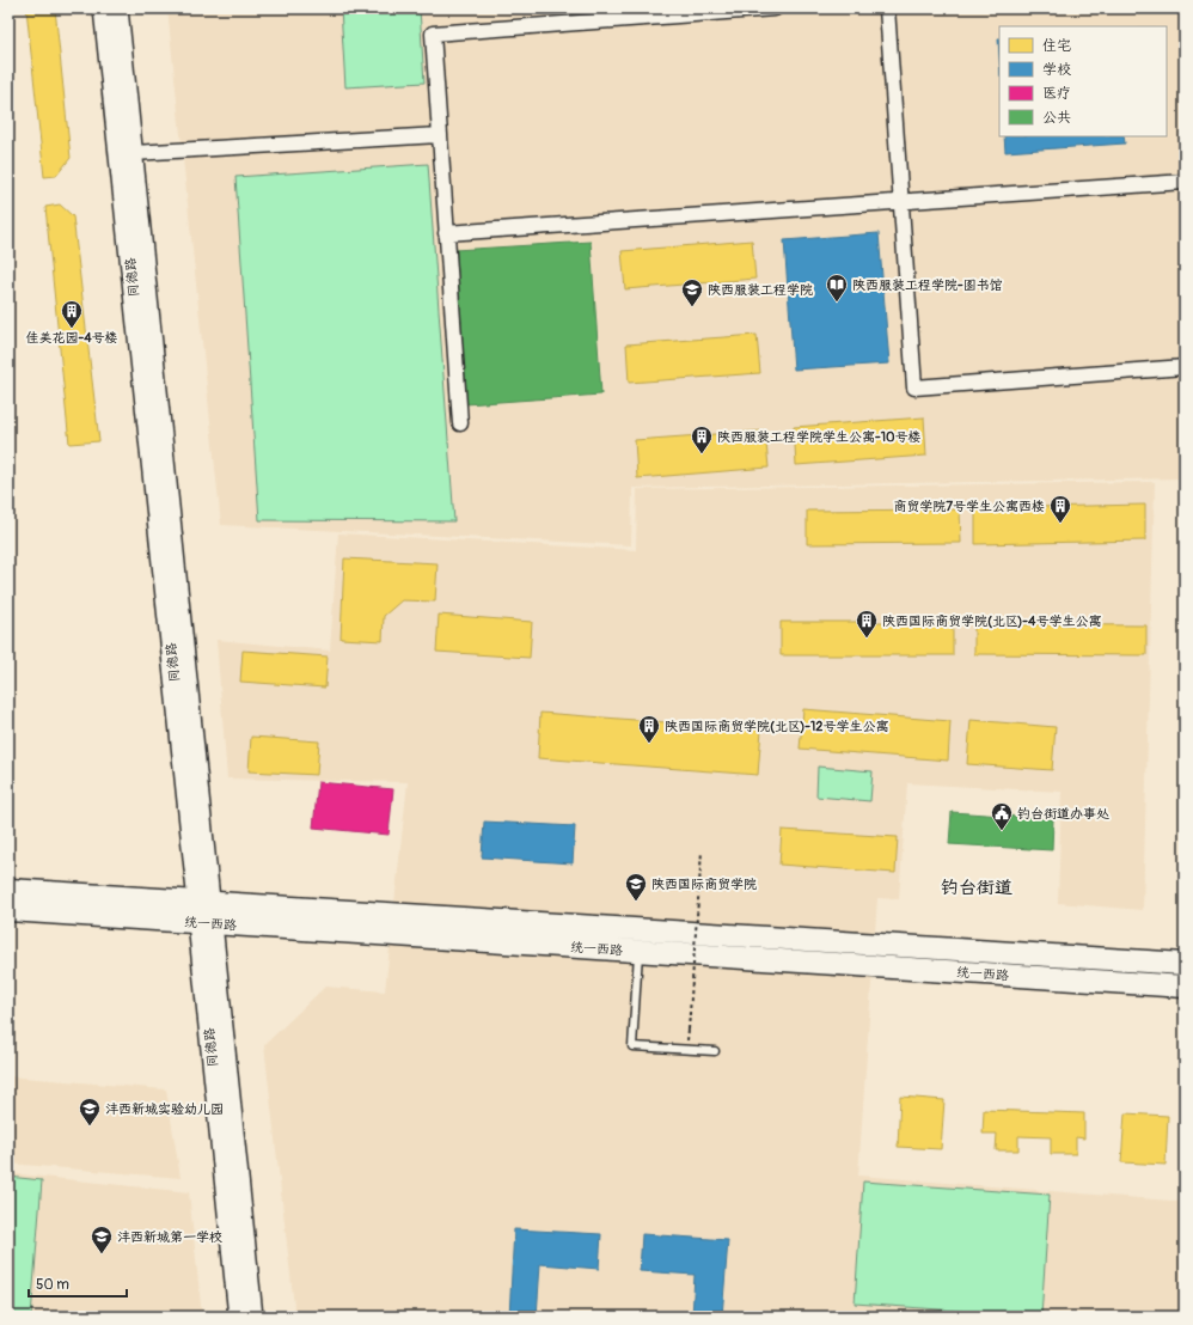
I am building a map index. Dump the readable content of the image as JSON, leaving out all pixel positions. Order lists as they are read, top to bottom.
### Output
{
  "streets": {
    "main road": ["统一西路"],
    "street": ["同德路"]
  },
  "crossings": [
    ["同德路", "统一西路"]
  ],
  "districts": ["钓台街道"],
  "places": {
    "library": ["陕西服装工程学院-图书馆"],
    "school or university": [
      "陕西服装工程学院",
      "陕西国际商贸学院",
      "沣西新城实验幼儿园",
      "沣西新城第一学校"
    ],
    "building": [
      "佳美花园-4号楼",
      "陕西服装工程学院学生公寓-10号楼",
      "商贸学院7号学生公寓西楼",
      "陕西国际商贸学院(北区)-4号学生公寓",
      "陕西国际商贸学院(北区)-12号学生公寓"
    ],
    "public building": ["钓台街道办事处"]
  },
  "legend": [
    "住宅",
    "学校",
    "医疗",
    "公共"
  ],
  "scale_bar": "50 m"
}
